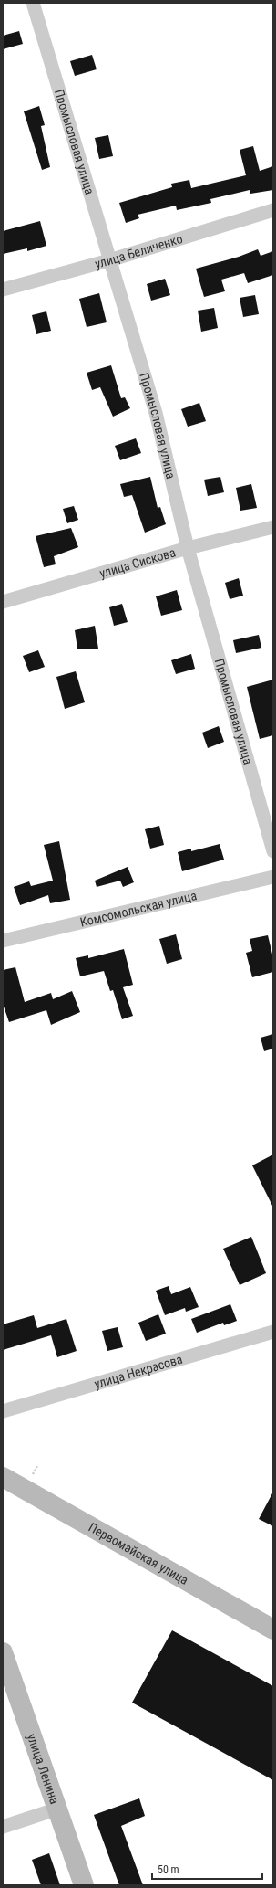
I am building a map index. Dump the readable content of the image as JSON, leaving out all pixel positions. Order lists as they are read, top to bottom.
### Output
{
  "streets": {
    "street": [
      "Промысловая улица",
      "улица Беличенко",
      "улица Сискова",
      "Комсомольская улица",
      "улица Некрасова",
      "Первомайская улица",
      "улица Ленина"
    ]
  },
  "crossings": [
    ["Промысловая улица", "улица Беличенко"],
    ["Промысловая улица", "улица Сискова"]
  ],
  "scale_bar": "50 m"
}
